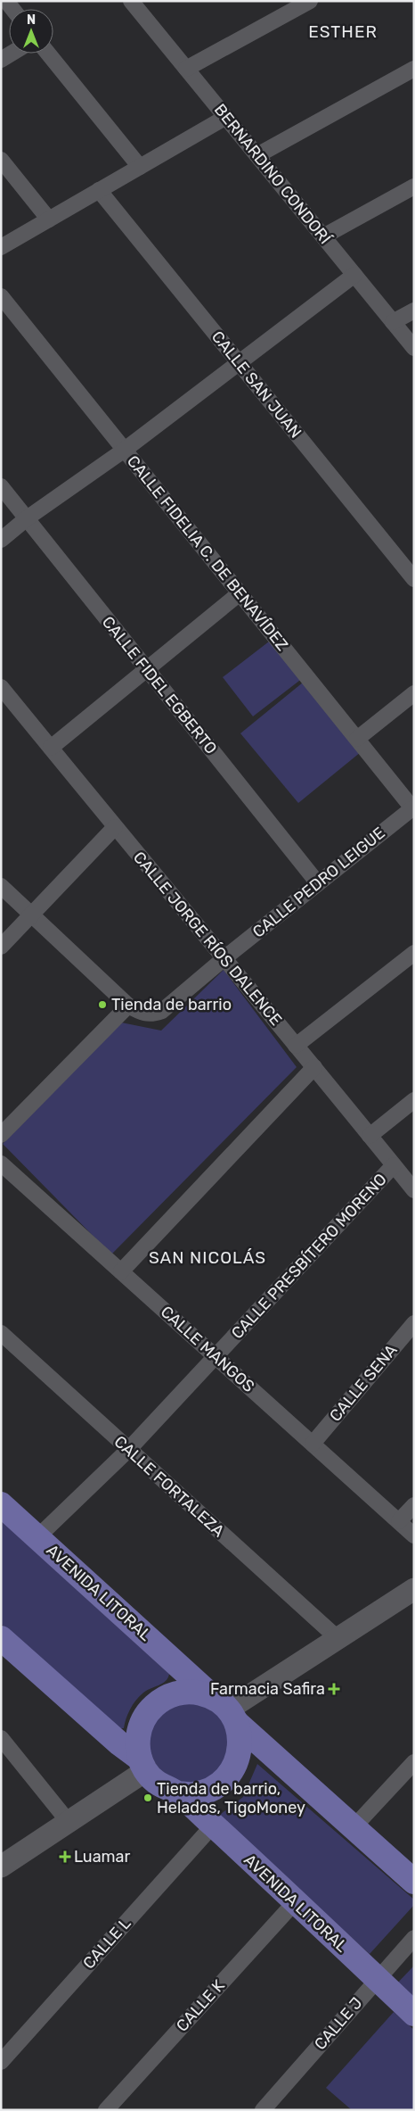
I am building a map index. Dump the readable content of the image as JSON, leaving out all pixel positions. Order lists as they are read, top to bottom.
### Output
{
  "streets": {
    "main road": ["AVENIDA LITORAL"],
    "street": [
      "BERNARDINO CONDORÍ",
      "CALLE SAN JUAN",
      "CALLE FIDELIA C. DE BENAVÍDEZ",
      "CALLE FIDEL EGBERTO",
      "CALLE PEDRO LEIGUE",
      "CALLE JORGE RÍOS DALENCE",
      "CALLE PRESBÍTERO MORENO",
      "CALLE MANGOS",
      "CALLE SENA",
      "CALLE FORTALEZA",
      "CALLE L",
      "CALLE K",
      "CALLE J"
    ]
  },
  "crossings": [
    ["CALLE FIDELIA C. DE BENAVÍDEZ", "CALLE PEDRO LEIGUE"],
    ["CALLE FIDEL EGBERTO", "CALLE PEDRO LEIGUE"],
    ["CALLE PEDRO LEIGUE", "CALLE JORGE RÍOS DALENCE"],
    ["CALLE JORGE RÍOS DALENCE", "CALLE PRESBÍTERO MORENO"],
    ["CALLE PRESBÍTERO MORENO", "CALLE MANGOS"],
    ["CALLE PRESBÍTERO MORENO", "CALLE FORTALEZA"],
    ["CALLE PRESBÍTERO MORENO", "AVENIDA LITORAL"],
    ["CALLE MANGOS", "CALLE SENA"],
    ["AVENIDA LITORAL", "CALLE L"],
    ["AVENIDA LITORAL", "CALLE K"],
    ["AVENIDA LITORAL", "CALLE J"]
  ],
  "districts": ["ESTHER", "SAN NICOLÁS"],
  "places": {
    "other": ["Tienda de barrio", "Tienda de barrio, Helados, TigoMoney"],
    "health": ["Farmacia Safira", "Luamar"]
  },
  "north": "top"
}
